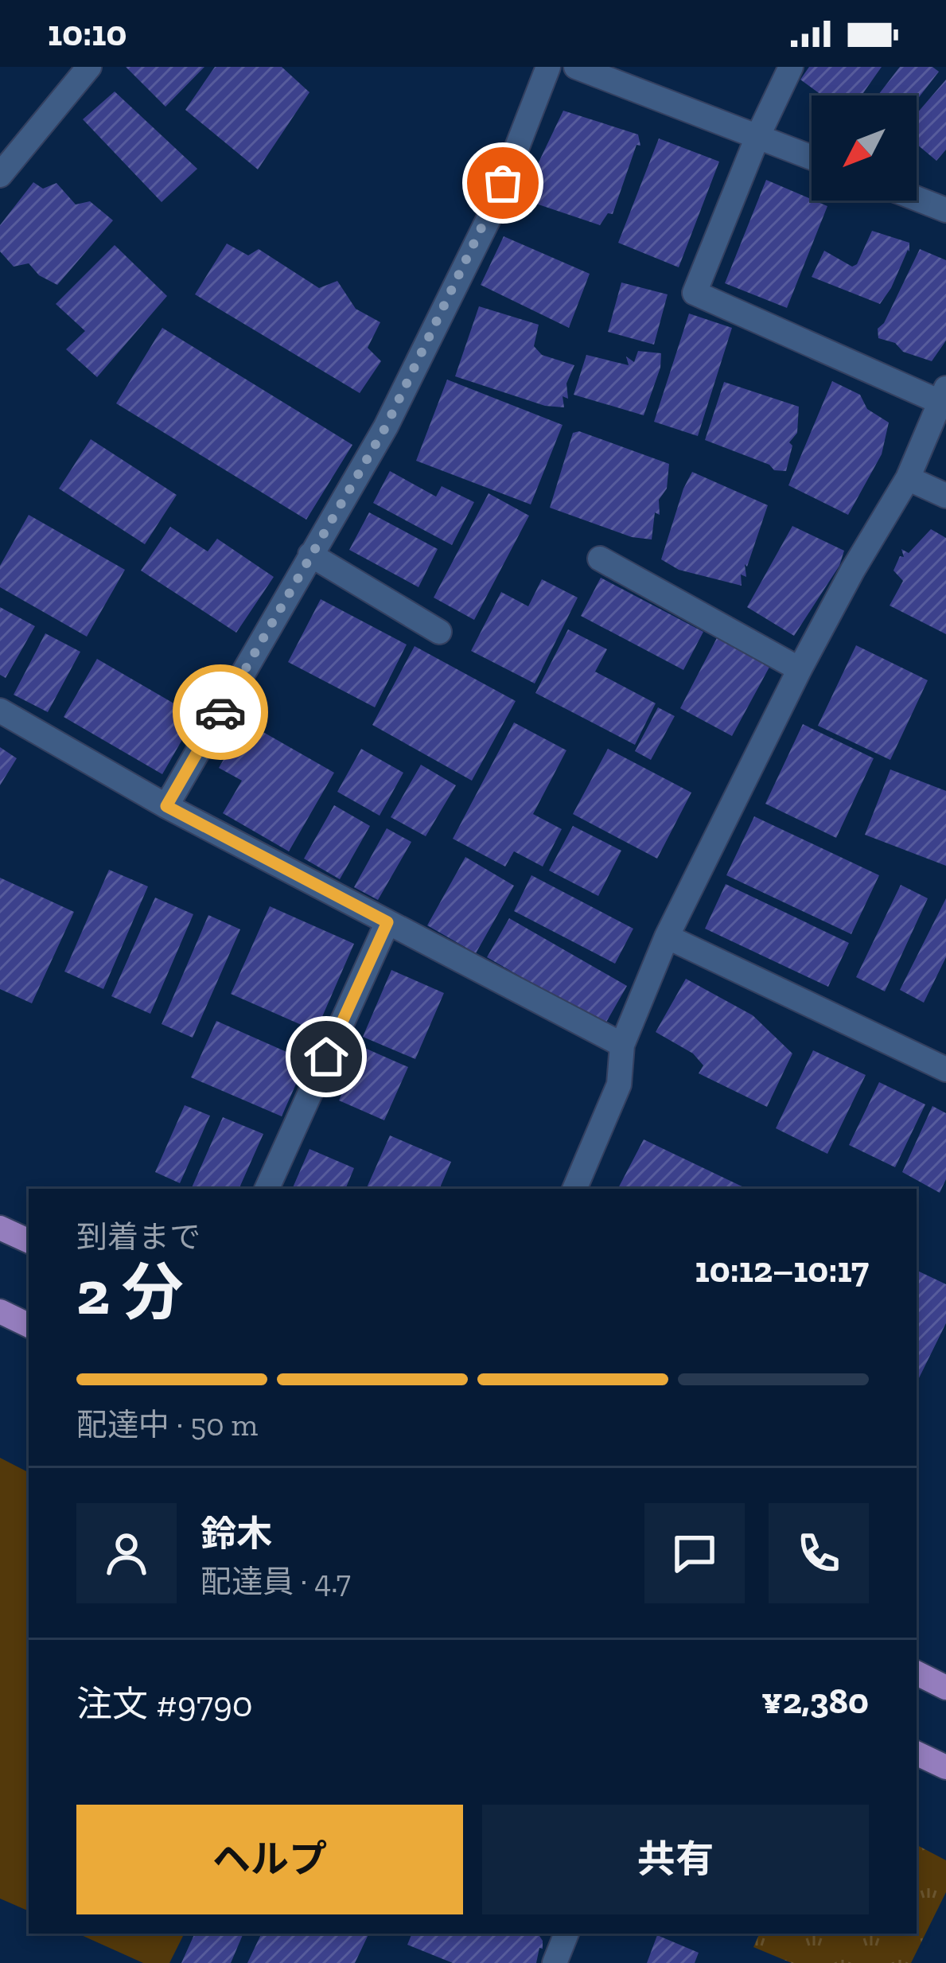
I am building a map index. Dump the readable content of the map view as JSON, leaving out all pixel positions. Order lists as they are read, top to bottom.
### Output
{
  "north": "bottom left",
  "page": {
    "status": "10:10",
    "heading": ["2 分", "到着まで", "10:12–10:17"],
    "panel": [
      "鈴木",
      "配達員 · 4.7",
      "注文 #9790",
      "¥2,380"
    ],
    "bar": "配達中 · 50 m",
    "buttons": ["ヘルプ", "共有"]
  }
}
